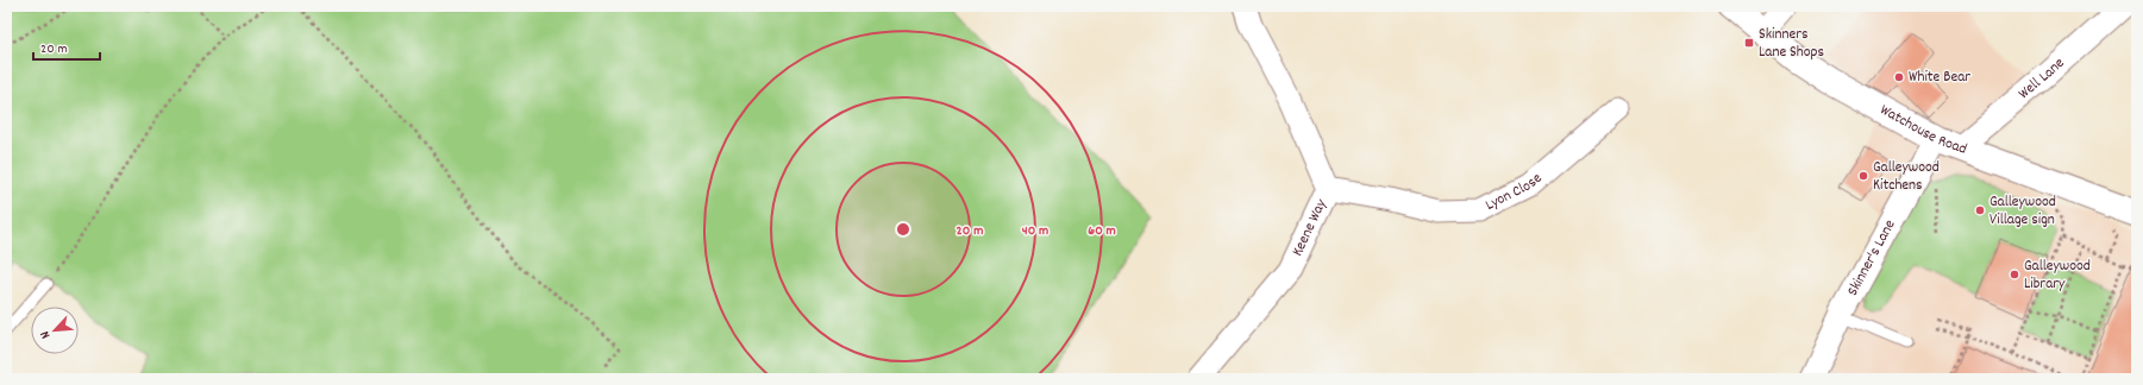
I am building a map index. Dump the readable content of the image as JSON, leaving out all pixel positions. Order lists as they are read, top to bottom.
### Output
{
  "streets": {
    "street": [
      "Well Lane",
      "Watchouse Road",
      "Lyon Close",
      "Keene Way",
      "Skinner's Lane"
    ]
  },
  "crossings": [
    ["Well Lane", "Watchouse Road"],
    ["Well Lane", "Skinner's Lane"],
    ["Watchouse Road", "Skinner's Lane"],
    ["Lyon Close", "Keene Way"]
  ],
  "places": {
    "transit": ["Skinners Lane Shops"],
    "other": [
      "White Bear",
      "Galleywood Kitchens",
      "Galleywood Village sign",
      "Galleywood Library"
    ]
  },
  "scale_bar": "20 m",
  "north": "bottom left",
  "rings": ["20 m", "40 m", "60 m"]
}
